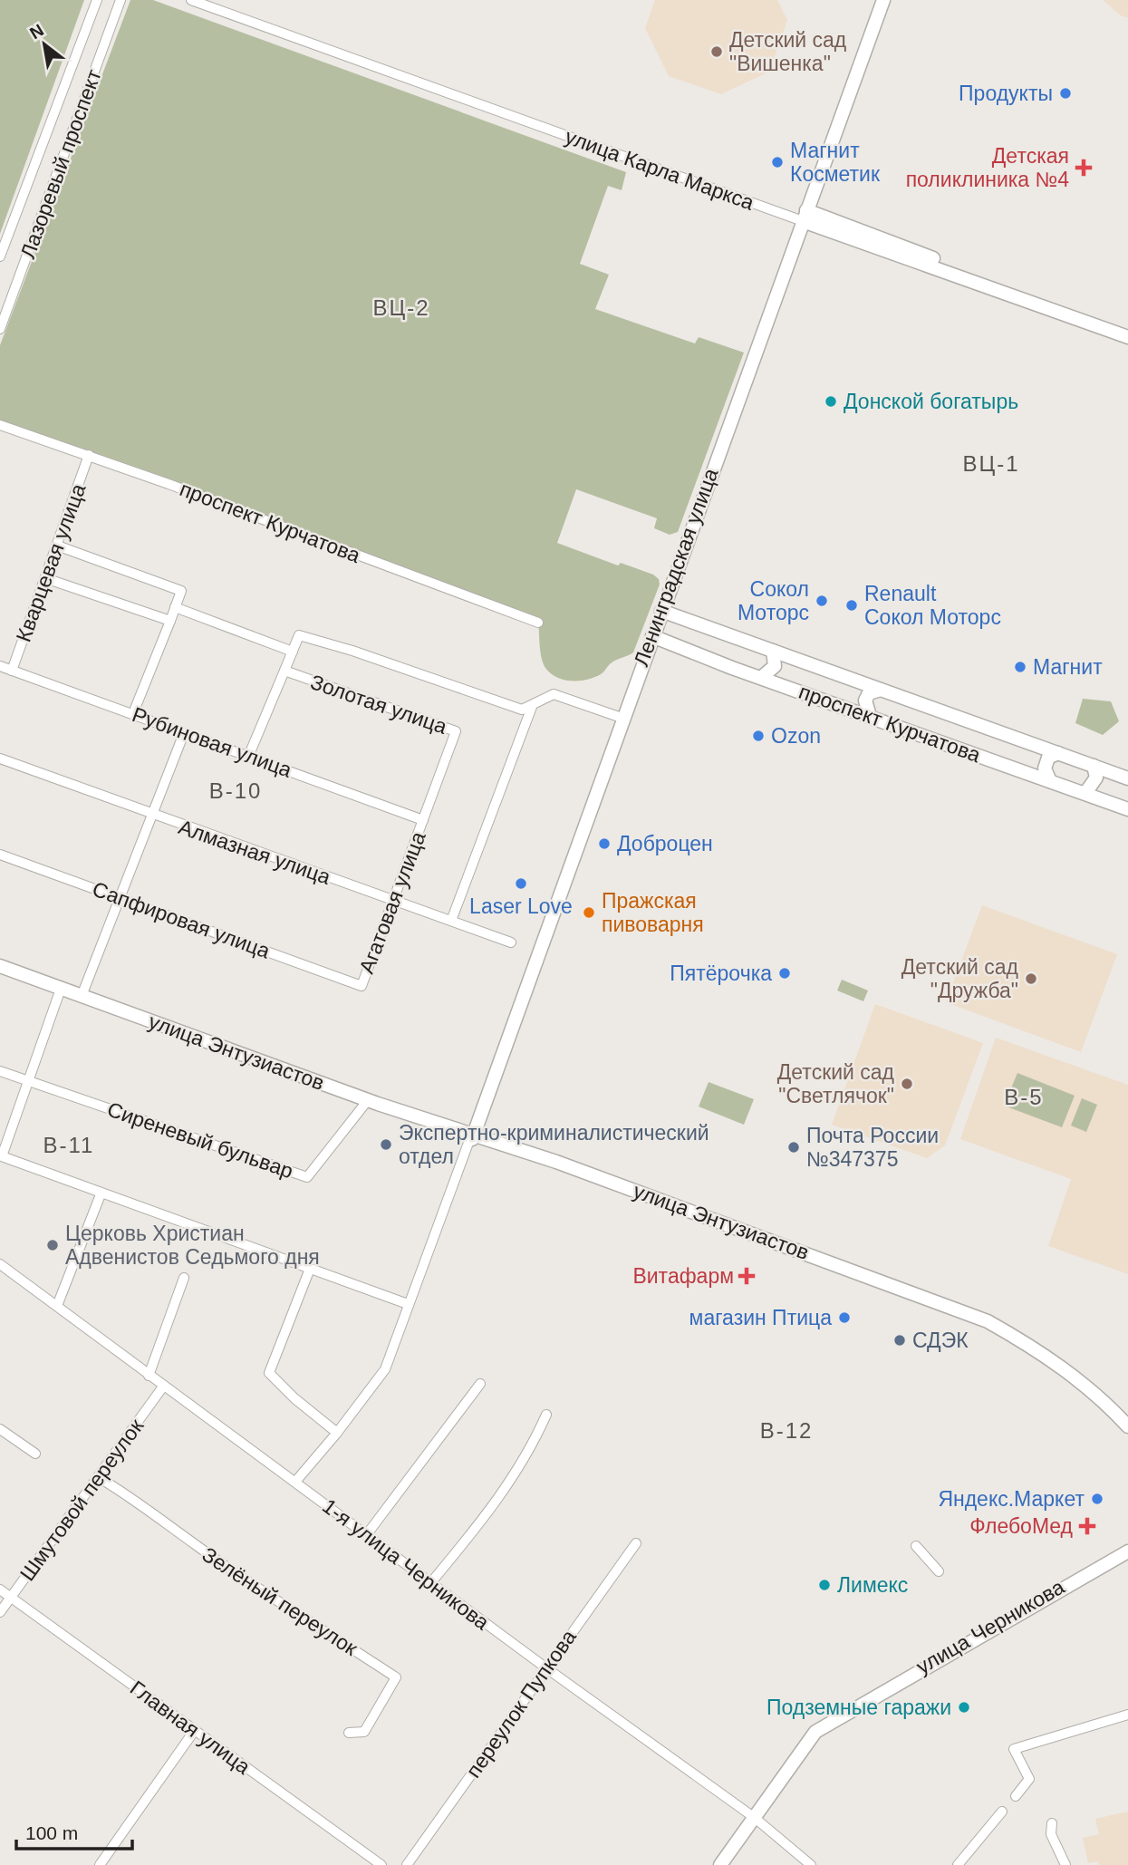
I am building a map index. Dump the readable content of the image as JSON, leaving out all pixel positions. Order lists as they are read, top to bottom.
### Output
{
  "streets": {
    "street": [
      "Лазоревый проспект",
      "улица Карла Маркса",
      "проспект Курчатова",
      "Кварцевая улица",
      "Ленинградская улица",
      "Золотая улица",
      "Рубиновая улица",
      "Алмазная улица",
      "Агатовая улица",
      "Сапфировая улица",
      "улица Энтузиастов",
      "Сиреневый бульвар",
      "Шмутовой переулок",
      "1-я улица Черникова",
      "Зелёный переулок",
      "улица Черникова",
      "переулок Пупкова",
      "Главная улица"
    ]
  },
  "crossings": [
    ["улица Карла Маркса", "Ленинградская улица"],
    ["проспект Курчатова", "Кварцевая улица"],
    ["проспект Курчатова", "Ленинградская улица"],
    ["Кварцевая улица", "Рубиновая улица"],
    ["Ленинградская улица", "улица Энтузиастов"],
    ["Ленинградская улица", "1-я улица Черникова"],
    ["Золотая улица", "Рубиновая улица"],
    ["Золотая улица", "Агатовая улица"],
    ["Рубиновая улица", "Агатовая улица"],
    ["Алмазная улица", "Агатовая улица"],
    ["Агатовая улица", "Сапфировая улица"],
    ["улица Энтузиастов", "Сиреневый бульвар"],
    ["Шмутовой переулок", "1-я улица Черникова"],
    ["Шмутовой переулок", "Зелёный переулок"],
    ["Шмутовой переулок", "Главная улица"],
    ["1-я улица Черникова", "улица Черникова"],
    ["1-я улица Черникова", "переулок Пупкова"]
  ],
  "districts": [
    "ВЦ-2",
    "ВЦ-1",
    "В-10",
    "В-5",
    "В-11",
    "В-12"
  ],
  "places": {
    "other": [
      "Детский сад \"Вишенка\"",
      "Продукты",
      "Магнит Косметик",
      "Донской богатырь",
      "Сокол Моторс",
      "Renault Сокол Моторс",
      "Магнит",
      "Ozon",
      "Доброцен",
      "Laser Love",
      "Пражская пивоварня",
      "Пятёрочка",
      "Детский сад \"Дружба\"",
      "Детский сад \"Светлячок\"",
      "Экспертно-криминалистический отдел",
      "Почта России №347375",
      "Церковь Христиан Адвенистов Седьмого дня",
      "магазин Птица",
      "СДЭК",
      "Яндекс.Маркет",
      "Лимекс",
      "Подземные гаражи"
    ],
    "health": ["Детская поликлиника №4", "Витафарм", "ФлебоМед"]
  },
  "scale_bar": "100 m",
  "north": "top left"
}
